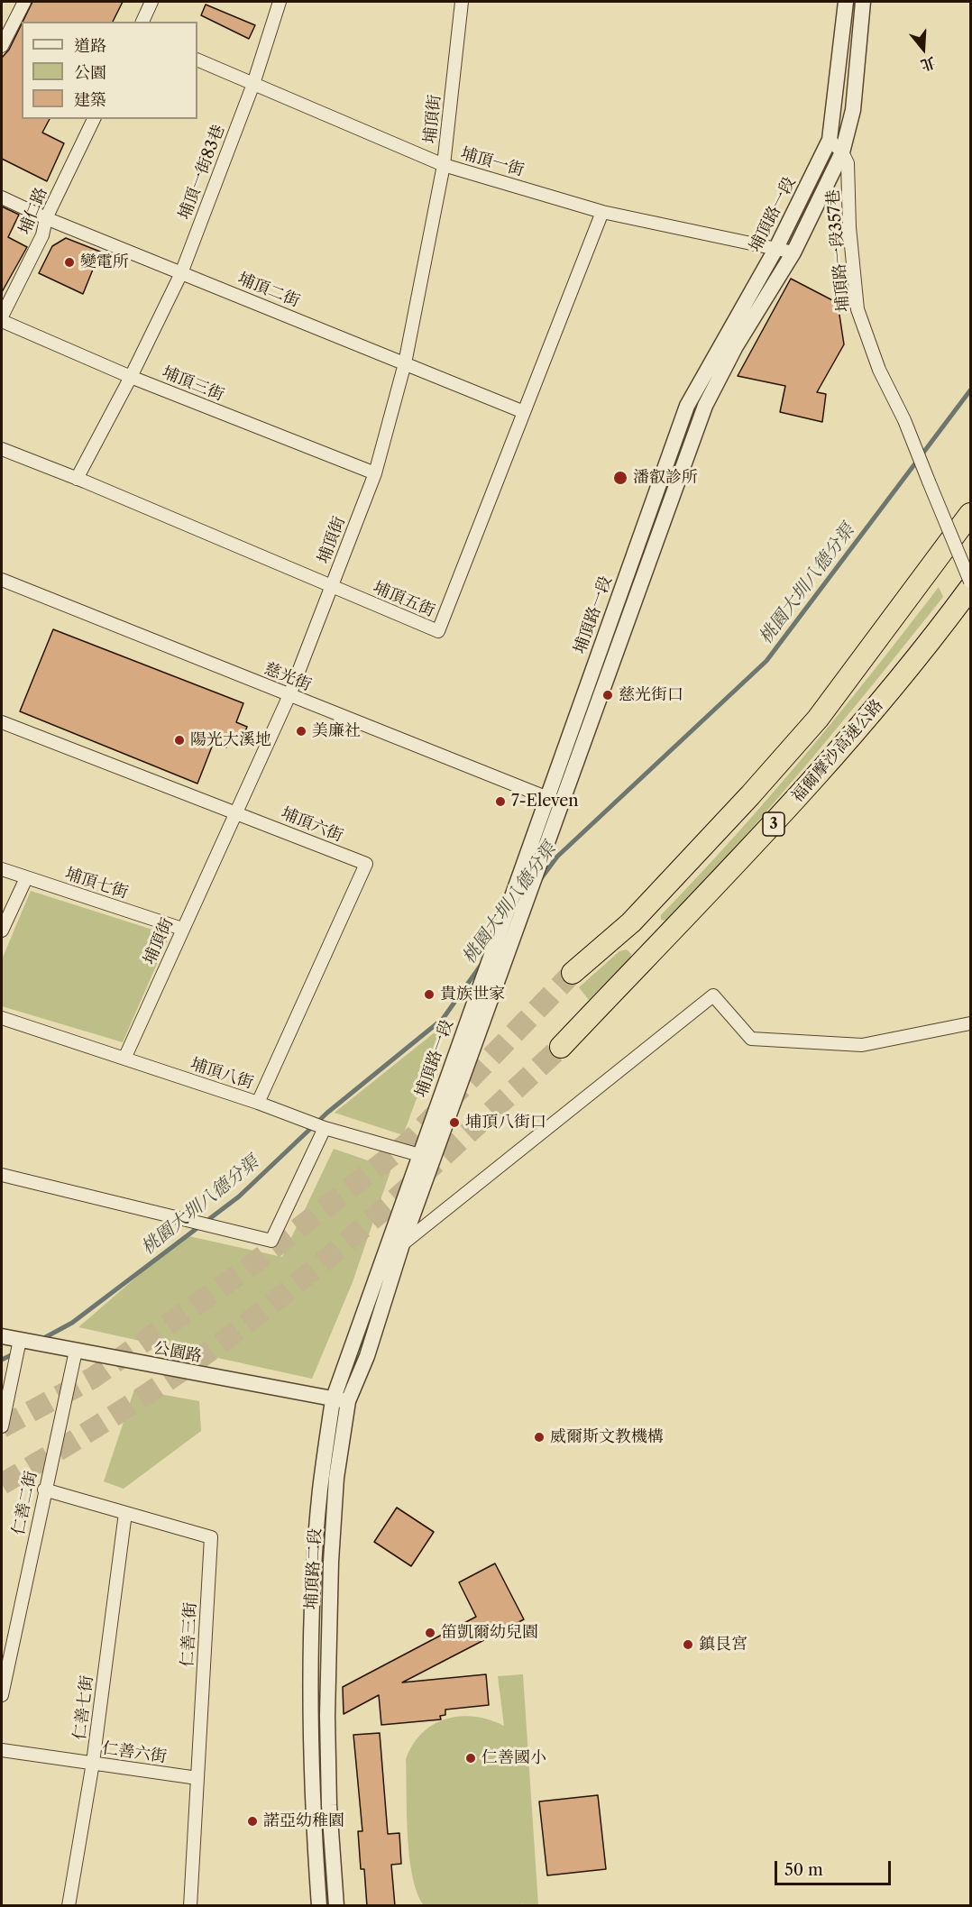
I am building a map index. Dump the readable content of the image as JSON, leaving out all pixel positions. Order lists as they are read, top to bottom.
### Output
{
  "streets": {
    "highway": ["福爾摩沙高速公路", "3"],
    "street": [
      "埔頂街",
      "埔頂一街",
      "埔頂一街83巷",
      "埔仁路",
      "埔頂路一段",
      "埔頂路一段357巷",
      "埔頂二街",
      "埔頂三街",
      "埔頂五街",
      "慈光街",
      "埔頂六街",
      "埔頂七街",
      "埔頂八街",
      "公園路",
      "仁善二街",
      "埔頂路二段",
      "仁善三街",
      "仁善七街",
      "仁善六街"
    ]
  },
  "crossings": [
    ["埔頂街", "埔頂一街"],
    ["埔頂街", "埔頂二街"],
    ["埔頂街", "埔頂三街"],
    ["埔頂街", "埔頂五街"],
    ["埔頂街", "慈光街"],
    ["埔頂街", "埔頂六街"],
    ["埔頂街", "埔頂七街"],
    ["埔頂街", "埔頂八街"],
    ["埔頂一街", "埔頂一街83巷"],
    ["埔頂一街", "埔頂路一段"],
    ["埔頂一街", "埔頂五街"],
    ["埔頂一街83巷", "埔頂二街"],
    ["埔頂一街83巷", "埔頂三街"],
    ["埔頂一街83巷", "埔頂五街"],
    ["埔仁路", "埔頂二街"],
    ["埔頂路一段", "埔頂路一段357巷"],
    ["埔頂路一段", "慈光街"],
    ["埔頂路一段", "埔頂八街"],
    ["埔頂路一段", "埔頂路二段"],
    ["埔頂二街", "埔頂五街"],
    ["埔頂六街", "埔頂八街"],
    ["公園路", "仁善二街"],
    ["公園路", "埔頂路二段"],
    ["仁善二街", "仁善三街"],
    ["仁善三街", "仁善七街"],
    ["仁善三街", "仁善六街"],
    ["仁善七街", "仁善六街"]
  ],
  "water": ["桃園大圳八德分渠"],
  "places": [
    "變電所",
    "潘叡診所",
    "慈光街口",
    "美廉社",
    "陽光大溪地",
    "7-Eleven",
    "貴族世家",
    "埔頂八街口",
    "威爾斯文教機構",
    "笛凱爾幼兒園",
    "鎮艮宮",
    "仁善國小",
    "諾亞幼稚園"
  ],
  "legend": ["道路", "公園", "建築"],
  "scale_bar": "50 m",
  "north": "bottom"
}
